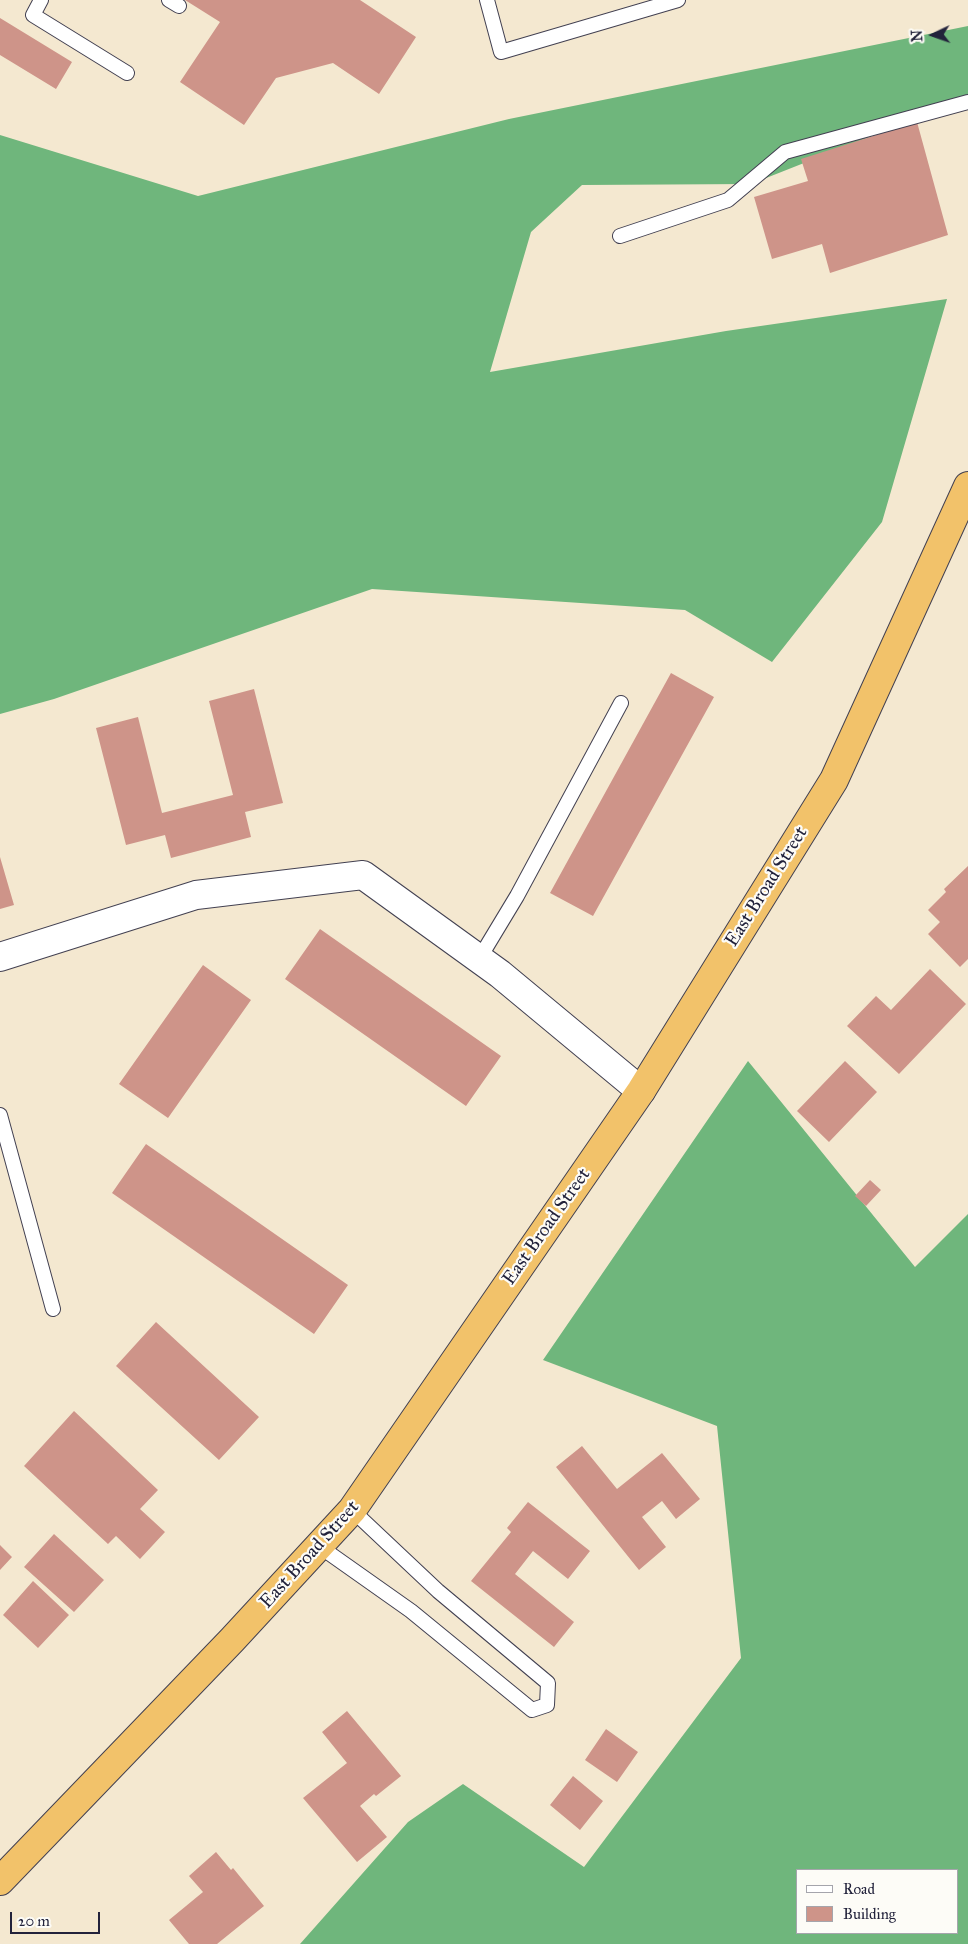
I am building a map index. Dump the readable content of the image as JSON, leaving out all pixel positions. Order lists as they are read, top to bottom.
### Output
{
  "streets": {
    "highway": ["East Broad Street"]
  },
  "legend": ["Road", "Building"],
  "scale_bar": "20 m",
  "north": "left"
}
